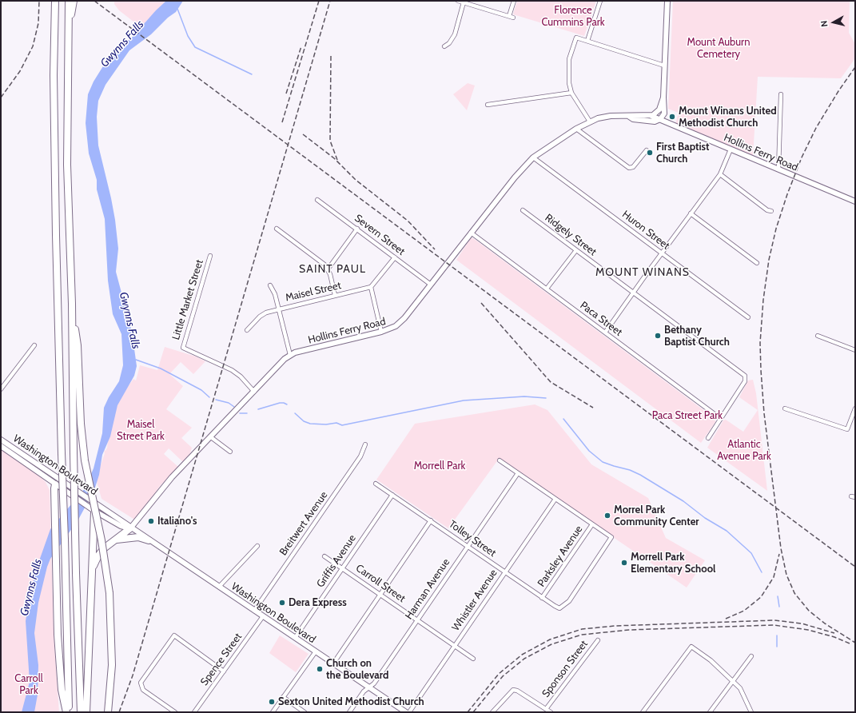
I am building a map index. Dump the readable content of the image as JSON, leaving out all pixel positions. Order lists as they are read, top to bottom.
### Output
{
  "streets": {
    "street": [
      "Hollins Ferry Road",
      "Huron Street",
      "Severn Street",
      "Ridgely Street",
      "Maisel Street",
      "Little Market Street",
      "Paca Street",
      "Washington Boulevard",
      "Breitwert Avenue",
      "Tolley Street",
      "Parksley Avenue",
      "Griffis Avenue",
      "Carroll Street",
      "Harman Avenue",
      "Whistler Avenue",
      "Spence Street",
      "Sponson Street"
    ]
  },
  "crossings": [
    ["Hollins Ferry Road", "Huron Street"],
    ["Hollins Ferry Road", "Severn Street"],
    ["Hollins Ferry Road", "Paca Street"],
    ["Ridgely Street", "Paca Street"],
    ["Washington Boulevard", "Breitwert Avenue"],
    ["Washington Boulevard", "Griffis Avenue"],
    ["Washington Boulevard", "Harman Avenue"],
    ["Washington Boulevard", "Spence Street"],
    ["Tolley Street", "Parksley Avenue"],
    ["Tolley Street", "Griffis Avenue"],
    ["Tolley Street", "Harman Avenue"],
    ["Tolley Street", "Whistler Avenue"],
    ["Griffis Avenue", "Carroll Street"],
    ["Carroll Street", "Harman Avenue"],
    ["Carroll Street", "Whistler Avenue"]
  ],
  "districts": ["SAINT PAUL", "MOUNT WINANS"],
  "water": ["Gwynns Falls"],
  "parks": [
    "Florence Cummins Park",
    "Mount Auburn Cemetery",
    "Paca Street Park",
    "Maisel Street Park",
    "Atlantic Avenue Park",
    "Morrell Park",
    "Carroll Park"
  ],
  "places": [
    "Mount Winans United Methodist Church",
    "First Baptist Church",
    "Bethany Baptist Church",
    "Morrel Park Community Center",
    "Italiano's",
    "Morrell Park Elementary School",
    "Dera Express",
    "Church on the Boulevard",
    "Sexton United Methodist Church"
  ],
  "north": "left"
}
